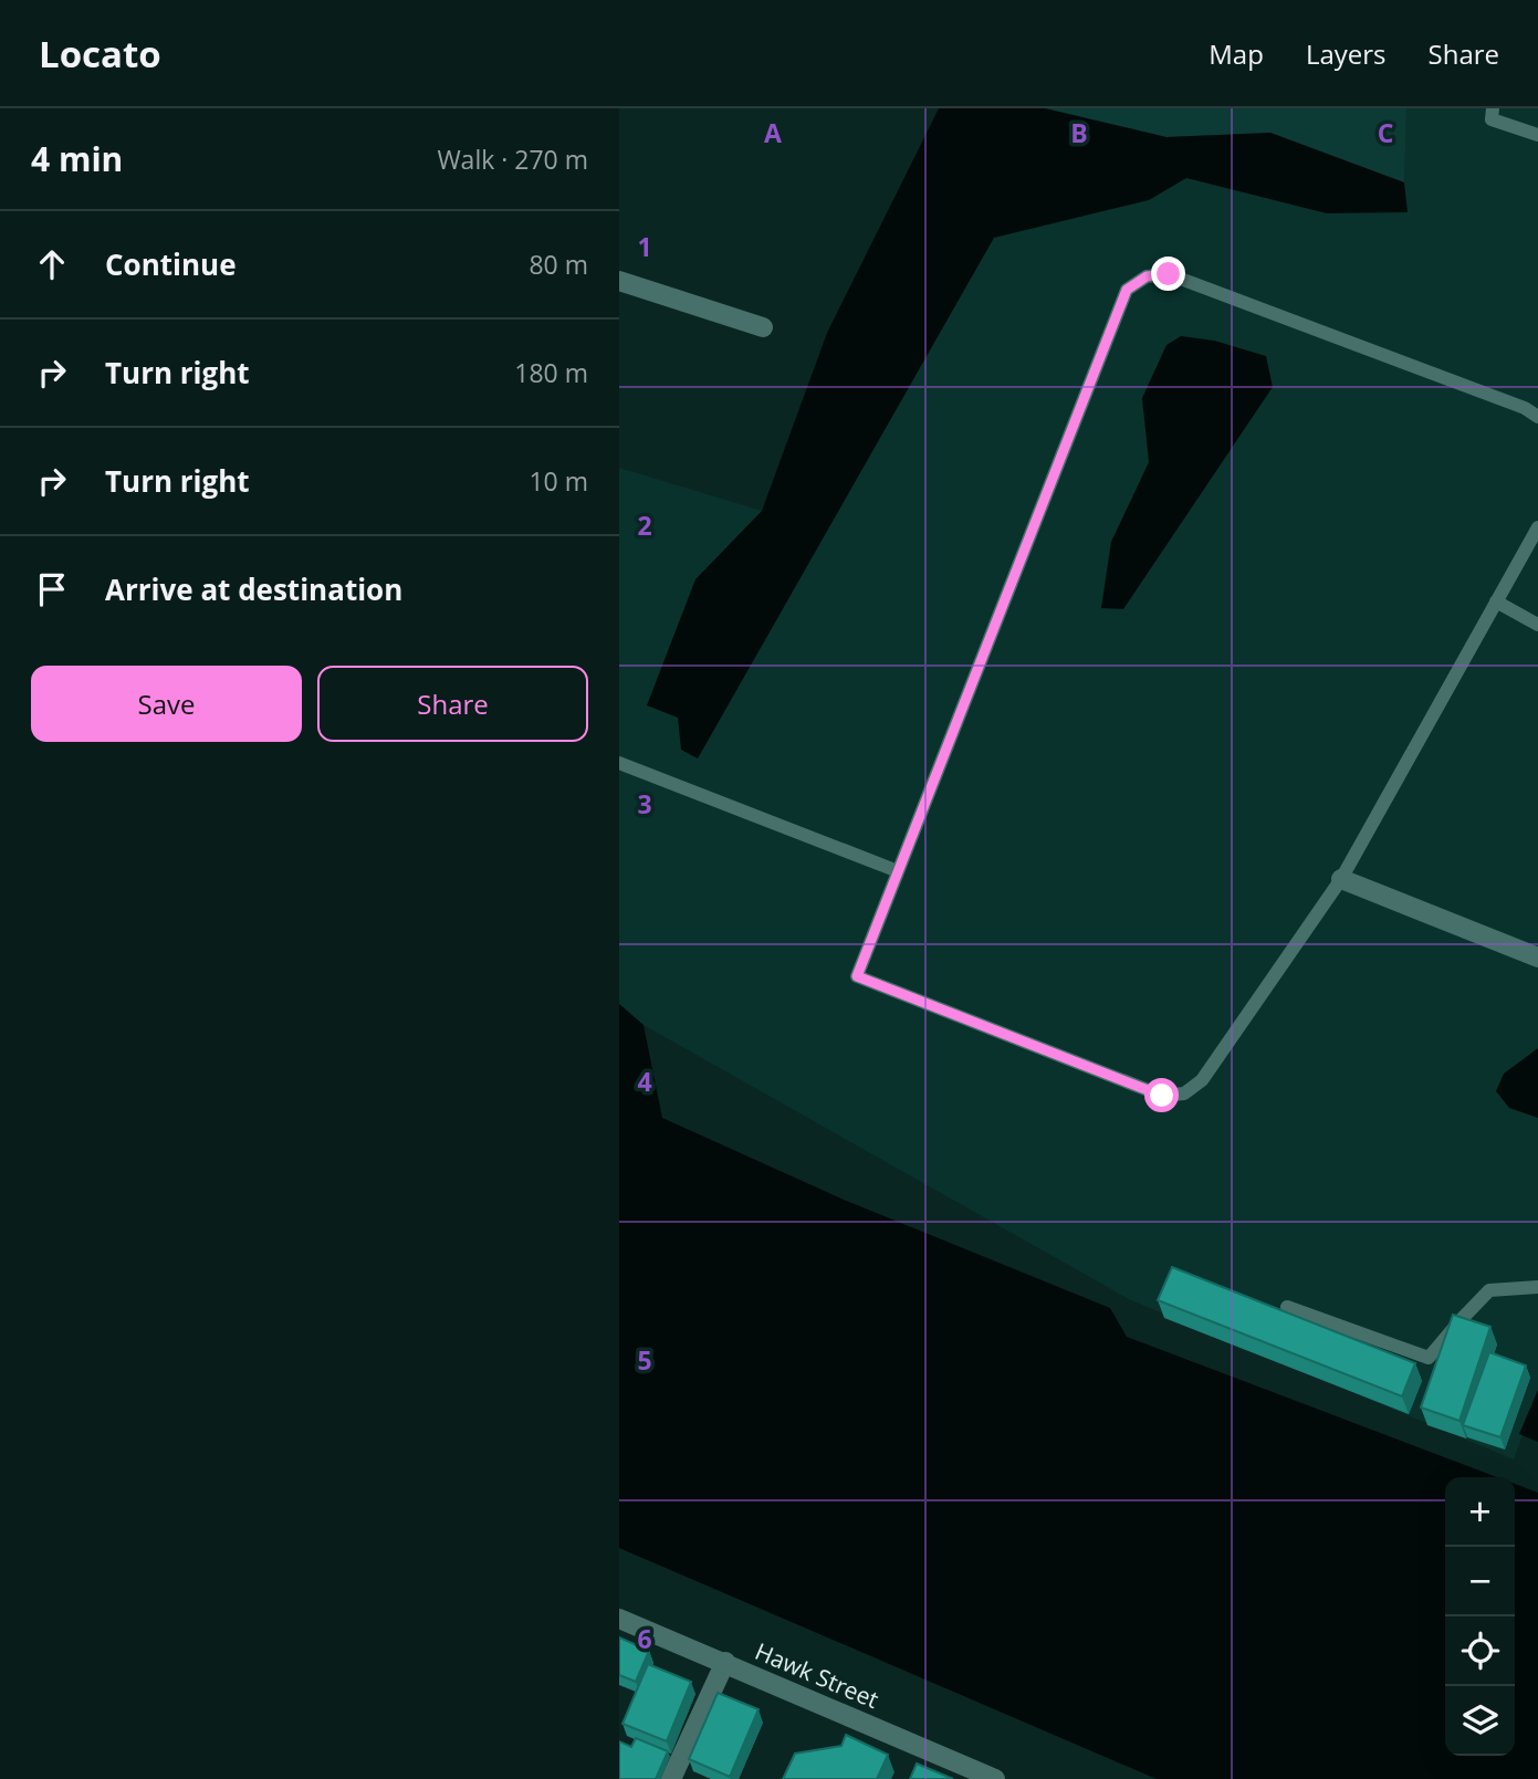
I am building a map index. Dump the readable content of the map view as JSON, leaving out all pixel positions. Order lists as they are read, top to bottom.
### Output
{
  "streets": {
    "street": ["Hawk Street"]
  },
  "page": {
    "header": "Locato",
    "nav": ["Map", "Layers", "Share"],
    "heading": ["4 min", "Walk · 270 m"],
    "list": [
      ["Continue", "80 m"],
      ["Turn right", "180 m"],
      ["Turn right", "10 m"],
      "Arrive at destination"
    ],
    "buttons": ["Save", "Share"],
    "map_buttons": ["+", "−"]
  },
  "grid": {
    "columns": ["A", "B", "C"],
    "rows": [
      "1",
      "2",
      "3",
      "4",
      "5",
      "6"
    ]
  }
}
